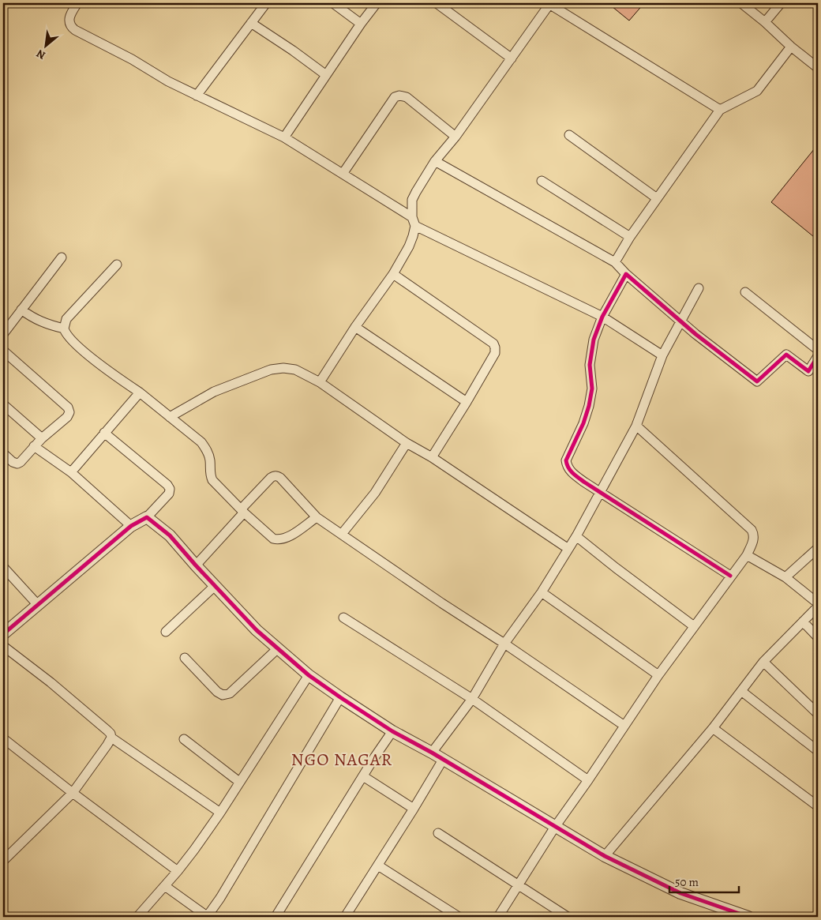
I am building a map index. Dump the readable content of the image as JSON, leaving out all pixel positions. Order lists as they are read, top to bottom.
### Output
{
  "districts": ["NGO NAGAR"],
  "scale_bar": "50 m",
  "north": "bottom left"
}
